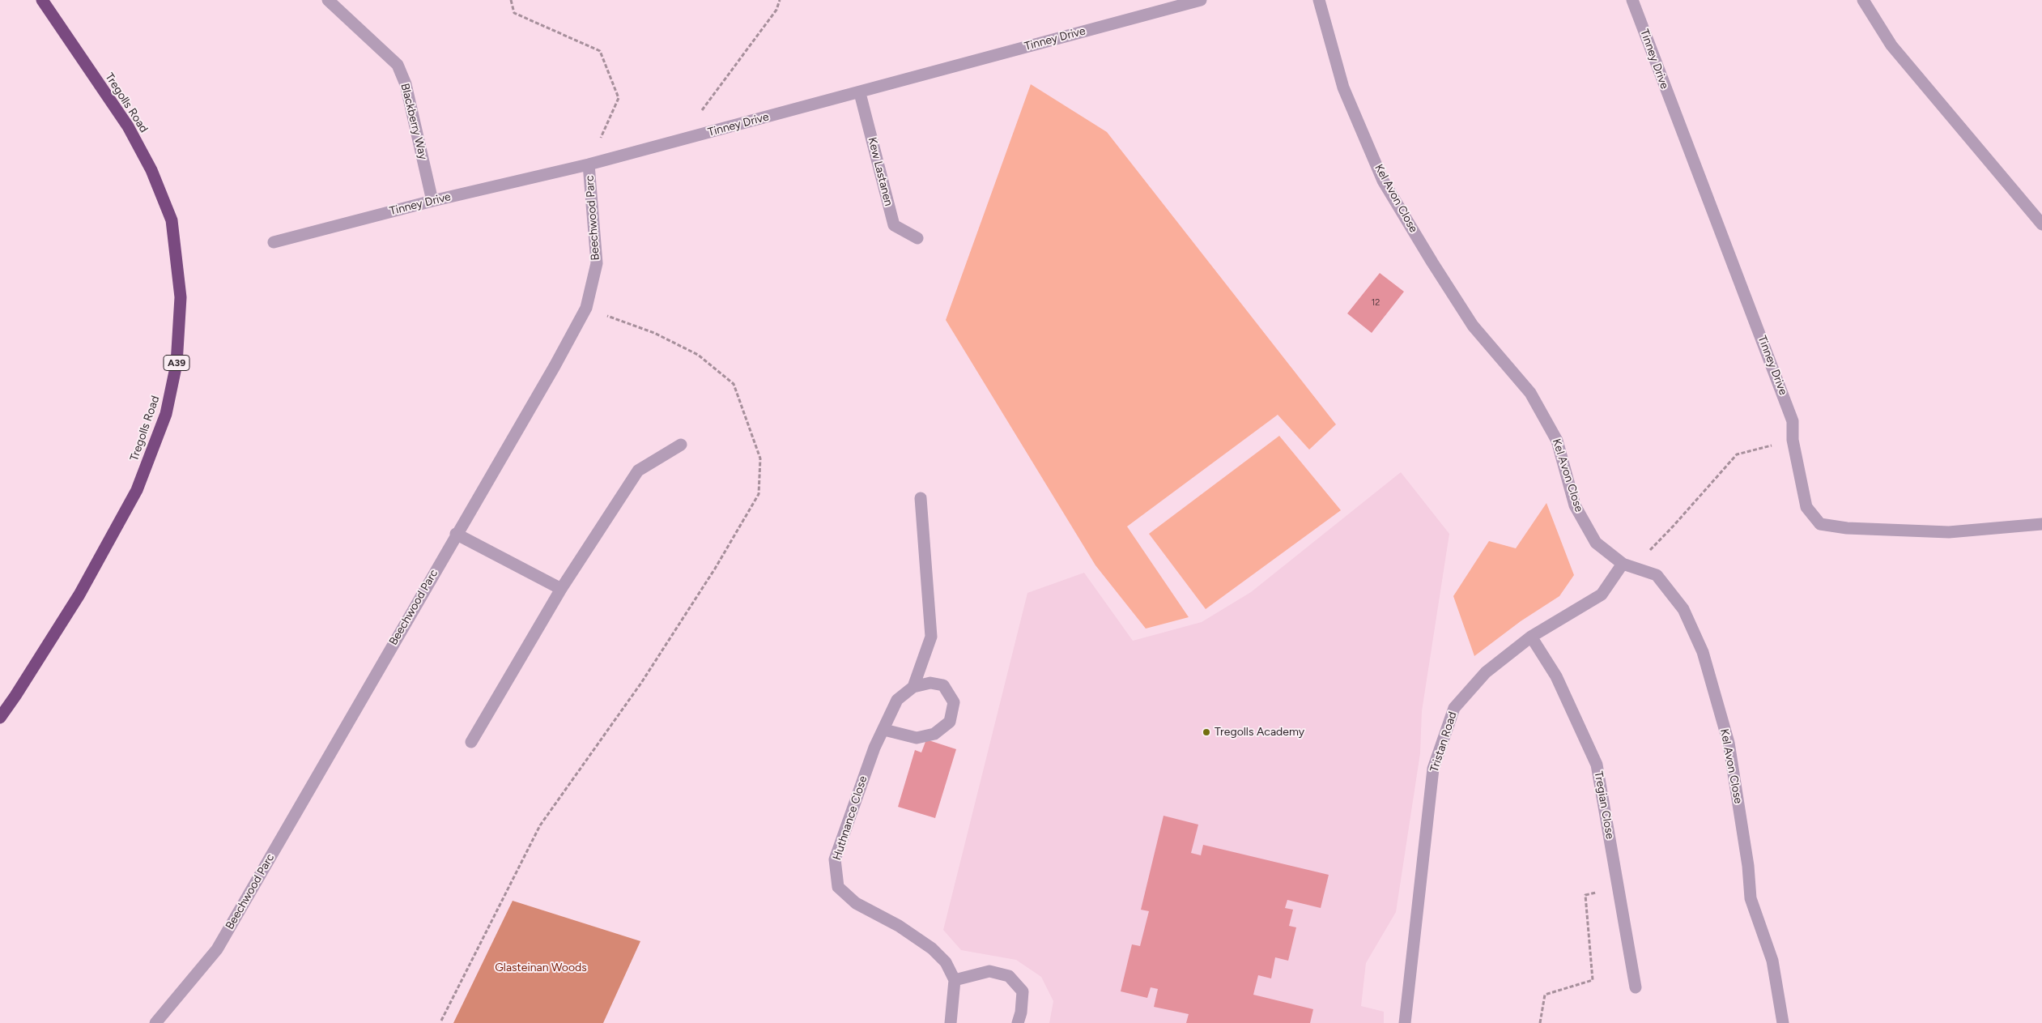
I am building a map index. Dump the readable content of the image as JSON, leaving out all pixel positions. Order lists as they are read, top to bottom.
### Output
{
  "streets": {
    "highway": ["Tregolls Road", "A39"],
    "street": [
      "Tinney Drive",
      "Blackberry Way",
      "Kew Lastanen",
      "Kel Avon Close",
      "Beechwood Parc",
      "Tristan Road",
      "Tregian Close",
      "Huthnance Close"
    ]
  },
  "crossings": [
    ["Tinney Drive", "Blackberry Way"],
    ["Tinney Drive", "Kew Lastanen"],
    ["Tinney Drive", "Beechwood Parc"],
    ["Kel Avon Close", "Tristan Road"],
    ["Tristan Road", "Tregian Close"]
  ],
  "parks": ["Glasteinan Woods"],
  "places": ["Tregolls Academy"],
  "house_numbers": ["12"]
}
